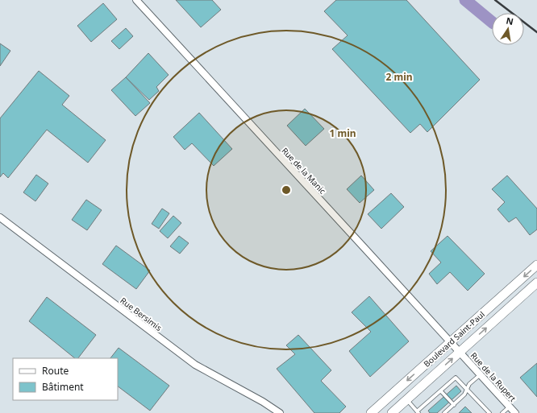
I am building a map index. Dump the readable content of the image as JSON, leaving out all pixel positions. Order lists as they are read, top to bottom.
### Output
{
  "streets": {
    "main road": ["Boulevard Saint-Paul"],
    "street": ["Rue de la Manic", "Rue Bersimis", "Rue de la Rupert"]
  },
  "crossings": [
    ["Rue de la Manic", "Boulevard Saint-Paul"],
    ["Rue de la Manic", "Rue de la Rupert"],
    ["Boulevard Saint-Paul", "Rue de la Rupert"]
  ],
  "legend": ["Route", "Bâtiment"],
  "north": "top",
  "rings": ["2 min", "1 min"]
}
